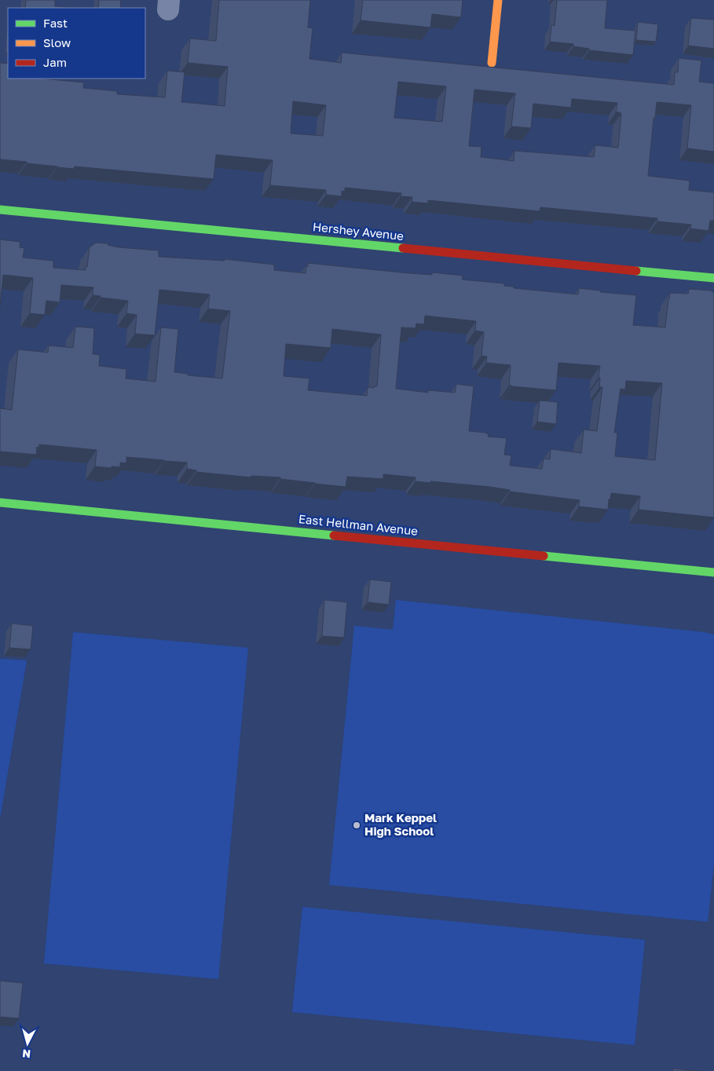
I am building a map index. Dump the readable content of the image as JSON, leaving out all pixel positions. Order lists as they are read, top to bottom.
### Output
{
  "streets": {
    "street": ["Hershey Avenue", "East Hellman Avenue"]
  },
  "places": ["Mark Keppel High School"],
  "legend": ["Fast", "Slow", "Jam"],
  "north": "bottom"
}
